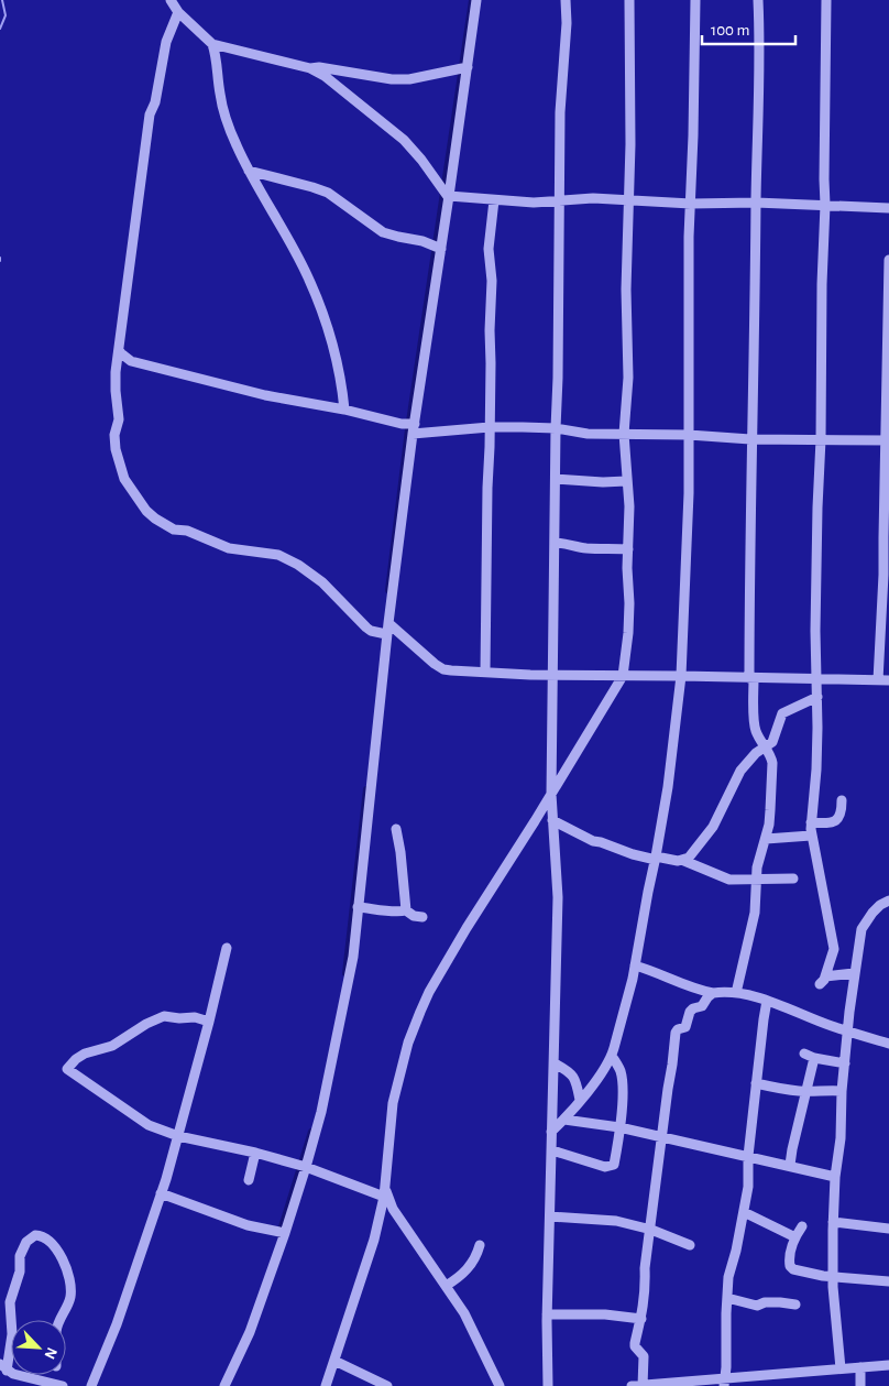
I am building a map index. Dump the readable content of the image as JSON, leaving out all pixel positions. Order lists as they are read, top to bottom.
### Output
{
  "scale_bar": "100 m",
  "north": "bottom right"
}
